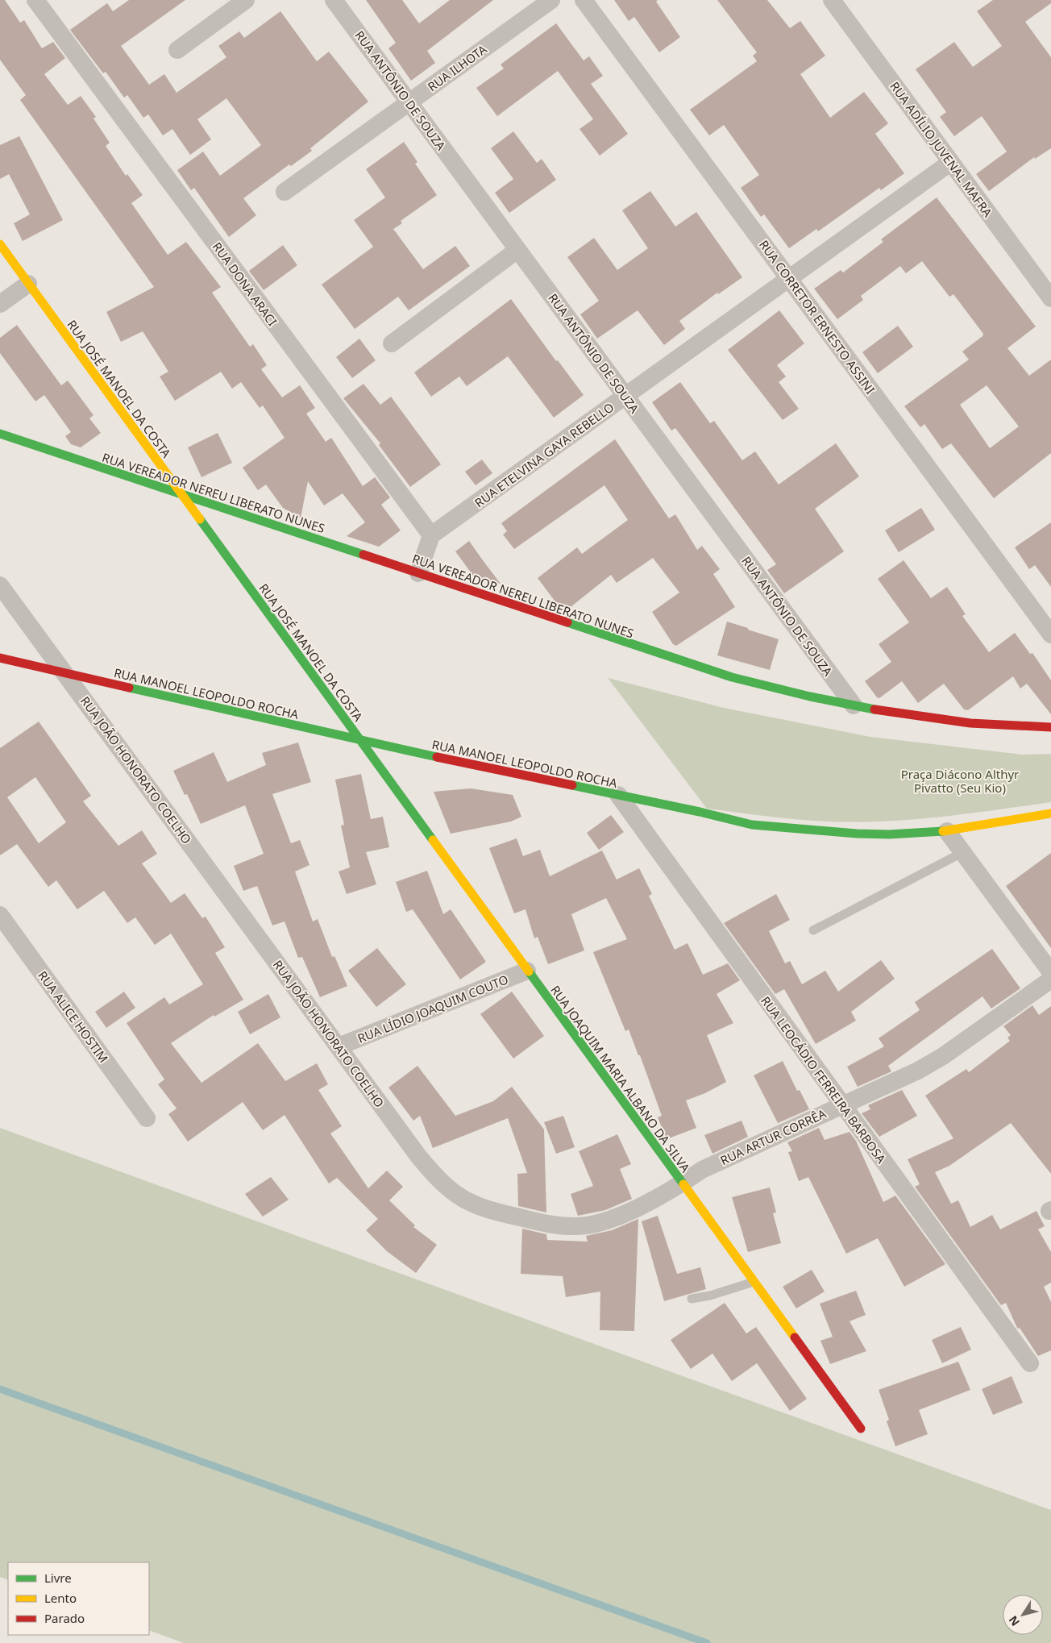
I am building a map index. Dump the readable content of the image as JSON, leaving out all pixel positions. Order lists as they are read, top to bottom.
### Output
{
  "streets": {
    "main road": [
      "RUA JOSÉ MANOEL DA COSTA",
      "RUA VEREADOR NEREU LIBERATO NUNES",
      "RUA MANOEL LEOPOLDO ROCHA",
      "RUA JOAQUIM MARIA ALBANO DA SILVA"
    ],
    "street": [
      "RUA ILHOTA",
      "RUA ANTÔNIO DE SOUZA",
      "RUA ADÍLIO JUVENAL MAFRA",
      "RUA DONA ARACI",
      "RUA CORRETOR ERNESTO ASSINI",
      "RUA ETELVINA GAYA REBELLO",
      "RUA JOÃO HONORATO COELHO",
      "RUA LÍDIO JOAQUIM COUTO",
      "RUA ALICE HOSTIM",
      "RUA LEOCÁDIO FERREIRA BARBOSA",
      "RUA ARTUR CORRÊA"
    ]
  },
  "crossings": [
    ["RUA ILHOTA", "RUA ANTÔNIO DE SOUZA"],
    ["RUA ANTÔNIO DE SOUZA", "RUA ETELVINA GAYA REBELLO"],
    ["RUA ANTÔNIO DE SOUZA", "RUA VEREADOR NEREU LIBERATO NUNES"],
    ["RUA ADÍLIO JUVENAL MAFRA", "RUA ETELVINA GAYA REBELLO"],
    ["RUA DONA ARACI", "RUA ETELVINA GAYA REBELLO"],
    ["RUA CORRETOR ERNESTO ASSINI", "RUA ETELVINA GAYA REBELLO"],
    ["RUA JOSÉ MANOEL DA COSTA", "RUA VEREADOR NEREU LIBERATO NUNES"],
    ["RUA JOSÉ MANOEL DA COSTA", "RUA MANOEL LEOPOLDO ROCHA"],
    ["RUA JOSÉ MANOEL DA COSTA", "RUA JOAQUIM MARIA ALBANO DA SILVA"],
    ["RUA MANOEL LEOPOLDO ROCHA", "RUA JOÃO HONORATO COELHO"],
    ["RUA MANOEL LEOPOLDO ROCHA", "RUA JOAQUIM MARIA ALBANO DA SILVA"],
    ["RUA MANOEL LEOPOLDO ROCHA", "RUA LEOCÁDIO FERREIRA BARBOSA"],
    ["RUA JOÃO HONORATO COELHO", "RUA LÍDIO JOAQUIM COUTO"],
    ["RUA JOÃO HONORATO COELHO", "RUA JOAQUIM MARIA ALBANO DA SILVA"],
    ["RUA JOÃO HONORATO COELHO", "RUA ARTUR CORRÊA"],
    ["RUA LÍDIO JOAQUIM COUTO", "RUA JOAQUIM MARIA ALBANO DA SILVA"],
    ["RUA JOAQUIM MARIA ALBANO DA SILVA", "RUA ARTUR CORRÊA"],
    ["RUA LEOCÁDIO FERREIRA BARBOSA", "RUA ARTUR CORRÊA"]
  ],
  "parks": ["Praça Diácono Althyr Pivatto (Seu Kio)"],
  "legend": ["Livre", "Lento", "Parado"],
  "north": "bottom left"
}
